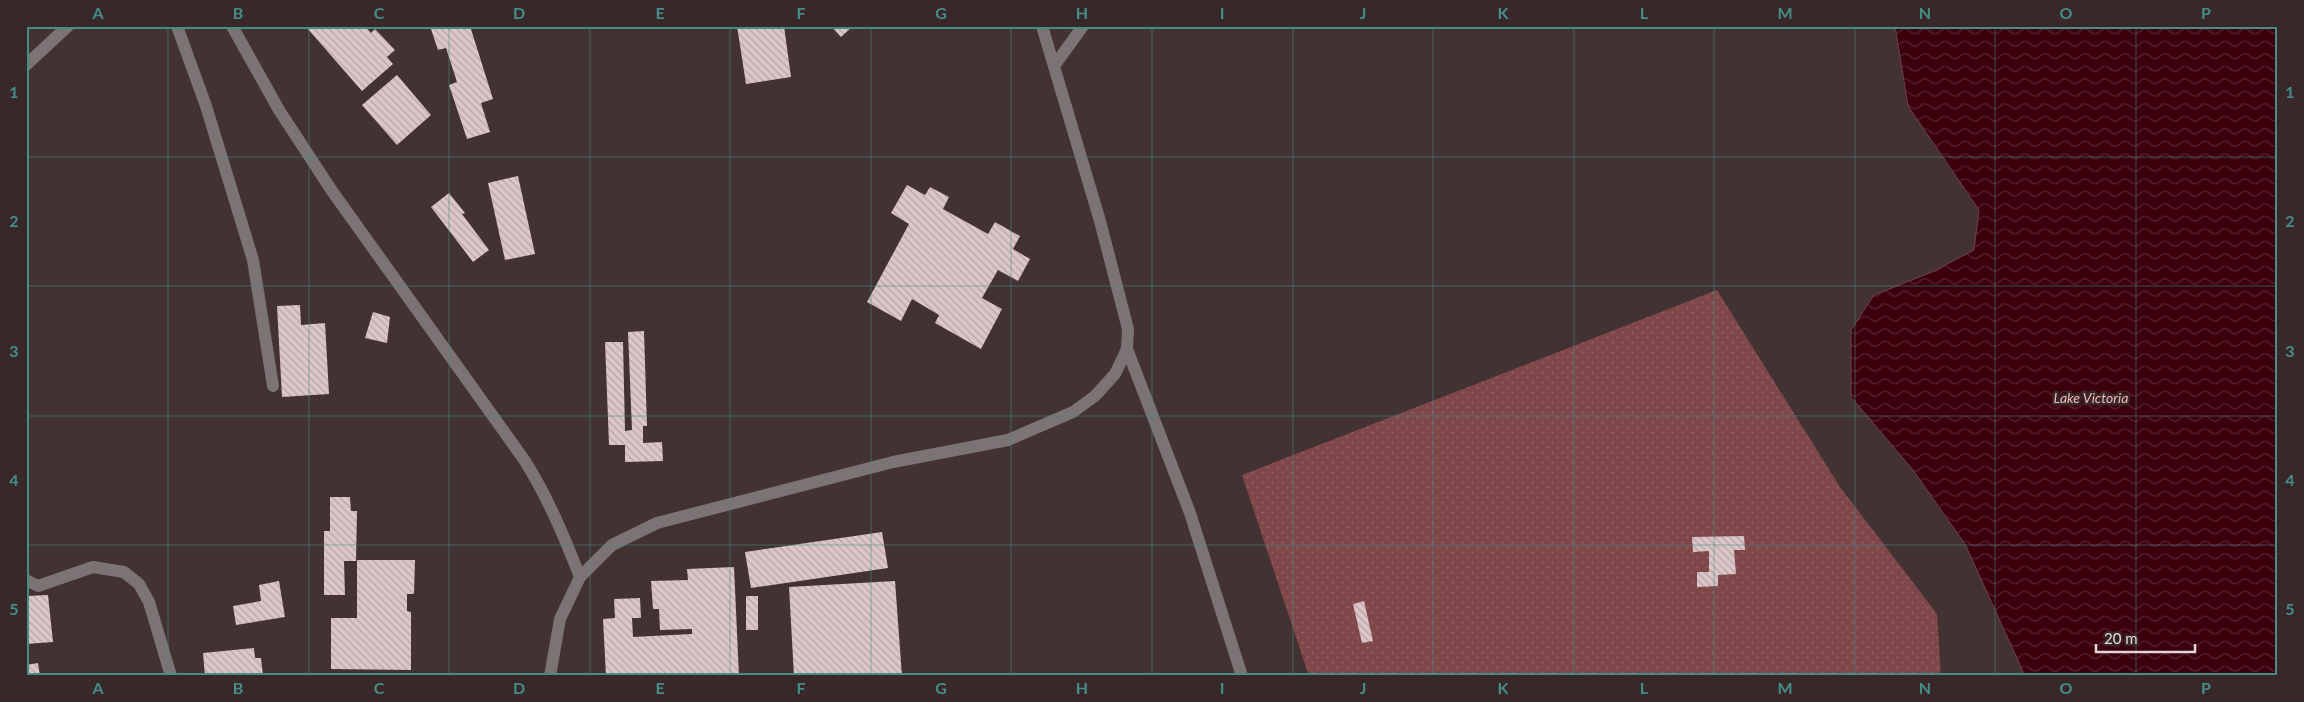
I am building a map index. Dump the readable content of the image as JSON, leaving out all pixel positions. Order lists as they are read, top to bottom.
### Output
{
  "water": ["Lake Victoria"],
  "scale_bar": "20 m",
  "grid": {
    "columns": [
      "A",
      "B",
      "C",
      "D",
      "E",
      "F",
      "G",
      "H",
      "I",
      "J",
      "K",
      "L",
      "M",
      "N",
      "O",
      "P"
    ],
    "rows": [
      "1",
      "2",
      "3",
      "4",
      "5"
    ]
  }
}
